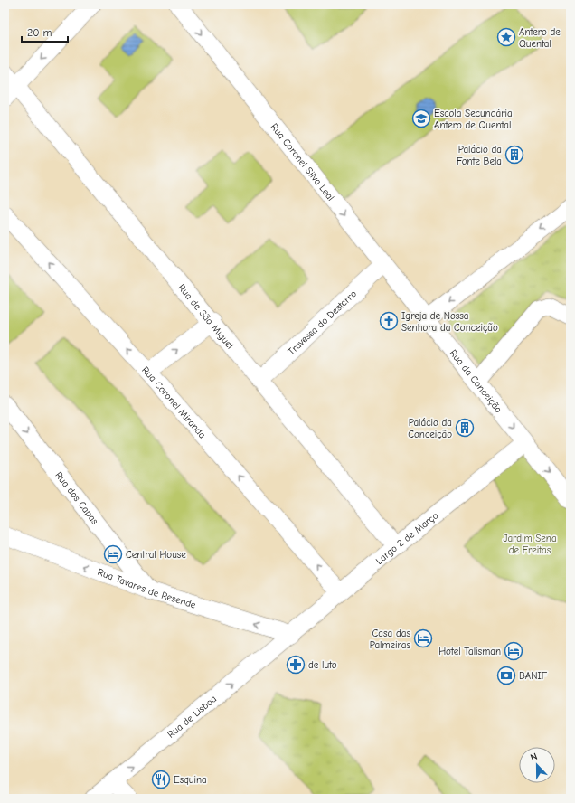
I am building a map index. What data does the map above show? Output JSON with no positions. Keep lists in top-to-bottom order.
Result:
{
  "streets": {
    "street": [
      "Rua Coronel Silva Leal",
      "Rua de São Miguel",
      "Travessa do Desterro",
      "Rua da Conceição",
      "Rua Coronel Miranda",
      "Rua dos Capas",
      "Largo 2 de Março",
      "Rua Tavares de Resende",
      "Rua de Lisboa"
    ]
  },
  "crossings": [
    ["Rua Coronel Silva Leal", "Travessa do Desterro"],
    ["Rua Coronel Silva Leal", "Rua da Conceição"],
    ["Rua de São Miguel", "Travessa do Desterro"],
    ["Rua de São Miguel", "Largo 2 de Março"],
    ["Rua da Conceição", "Largo 2 de Março"],
    ["Rua Coronel Miranda", "Largo 2 de Março"],
    ["Rua dos Capas", "Rua Tavares de Resende"],
    ["Largo 2 de Março", "Rua Tavares de Resende"],
    ["Largo 2 de Março", "Rua de Lisboa"],
    ["Rua Tavares de Resende", "Rua de Lisboa"]
  ],
  "one_way": [
    "Rua Coronel Silva Leal",
    "Rua da Conceição",
    "Rua Coronel Miranda",
    "Rua dos Capas",
    "Rua Tavares de Resende",
    "Rua de Lisboa"
  ],
  "parks": ["Jardim Sena de Freitas"],
  "places": {
    "place": ["Antero de Quental"],
    "school or university": ["Escola Secundária Antero de Quental"],
    "building": ["Palácio da Fonte Bela", "Palácio da Conceição"],
    "church": ["Igreja de Nossa Senhora da Conceição"],
    "hotel": ["Central House", "Casa das Palmeiras", "Hotel Talisman"],
    "pharmacy": ["de luto"],
    "bank": ["BANIF"],
    "restaurant": ["Esquina"]
  },
  "scale_bar": "20 m",
  "north": "top"
}
